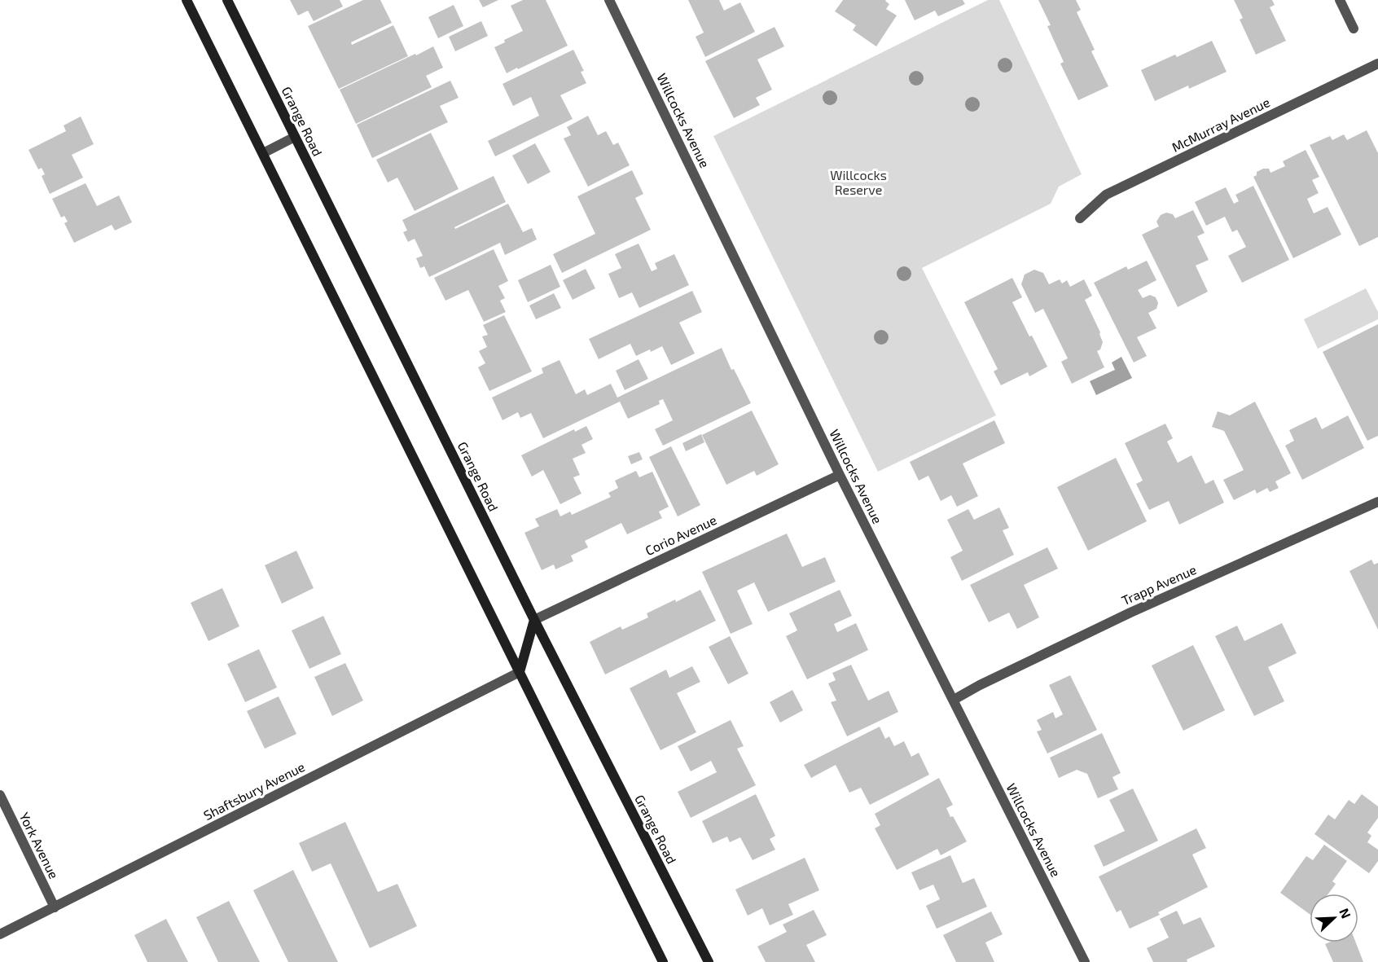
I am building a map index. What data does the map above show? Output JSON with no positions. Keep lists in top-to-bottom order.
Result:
{
  "streets": {
    "main road": ["Grange Road"],
    "street": [
      "Willcocks Avenue",
      "McMurray Avenue",
      "Corio Avenue",
      "Trapp Avenue",
      "Shaftsbury Avenue",
      "York Avenue"
    ]
  },
  "crossings": [
    ["Willcocks Avenue", "Corio Avenue"],
    ["Willcocks Avenue", "Trapp Avenue"],
    ["Grange Road", "Corio Avenue"],
    ["Shaftsbury Avenue", "York Avenue"]
  ],
  "parks": ["Willcocks Reserve"],
  "north": "top right"
}
